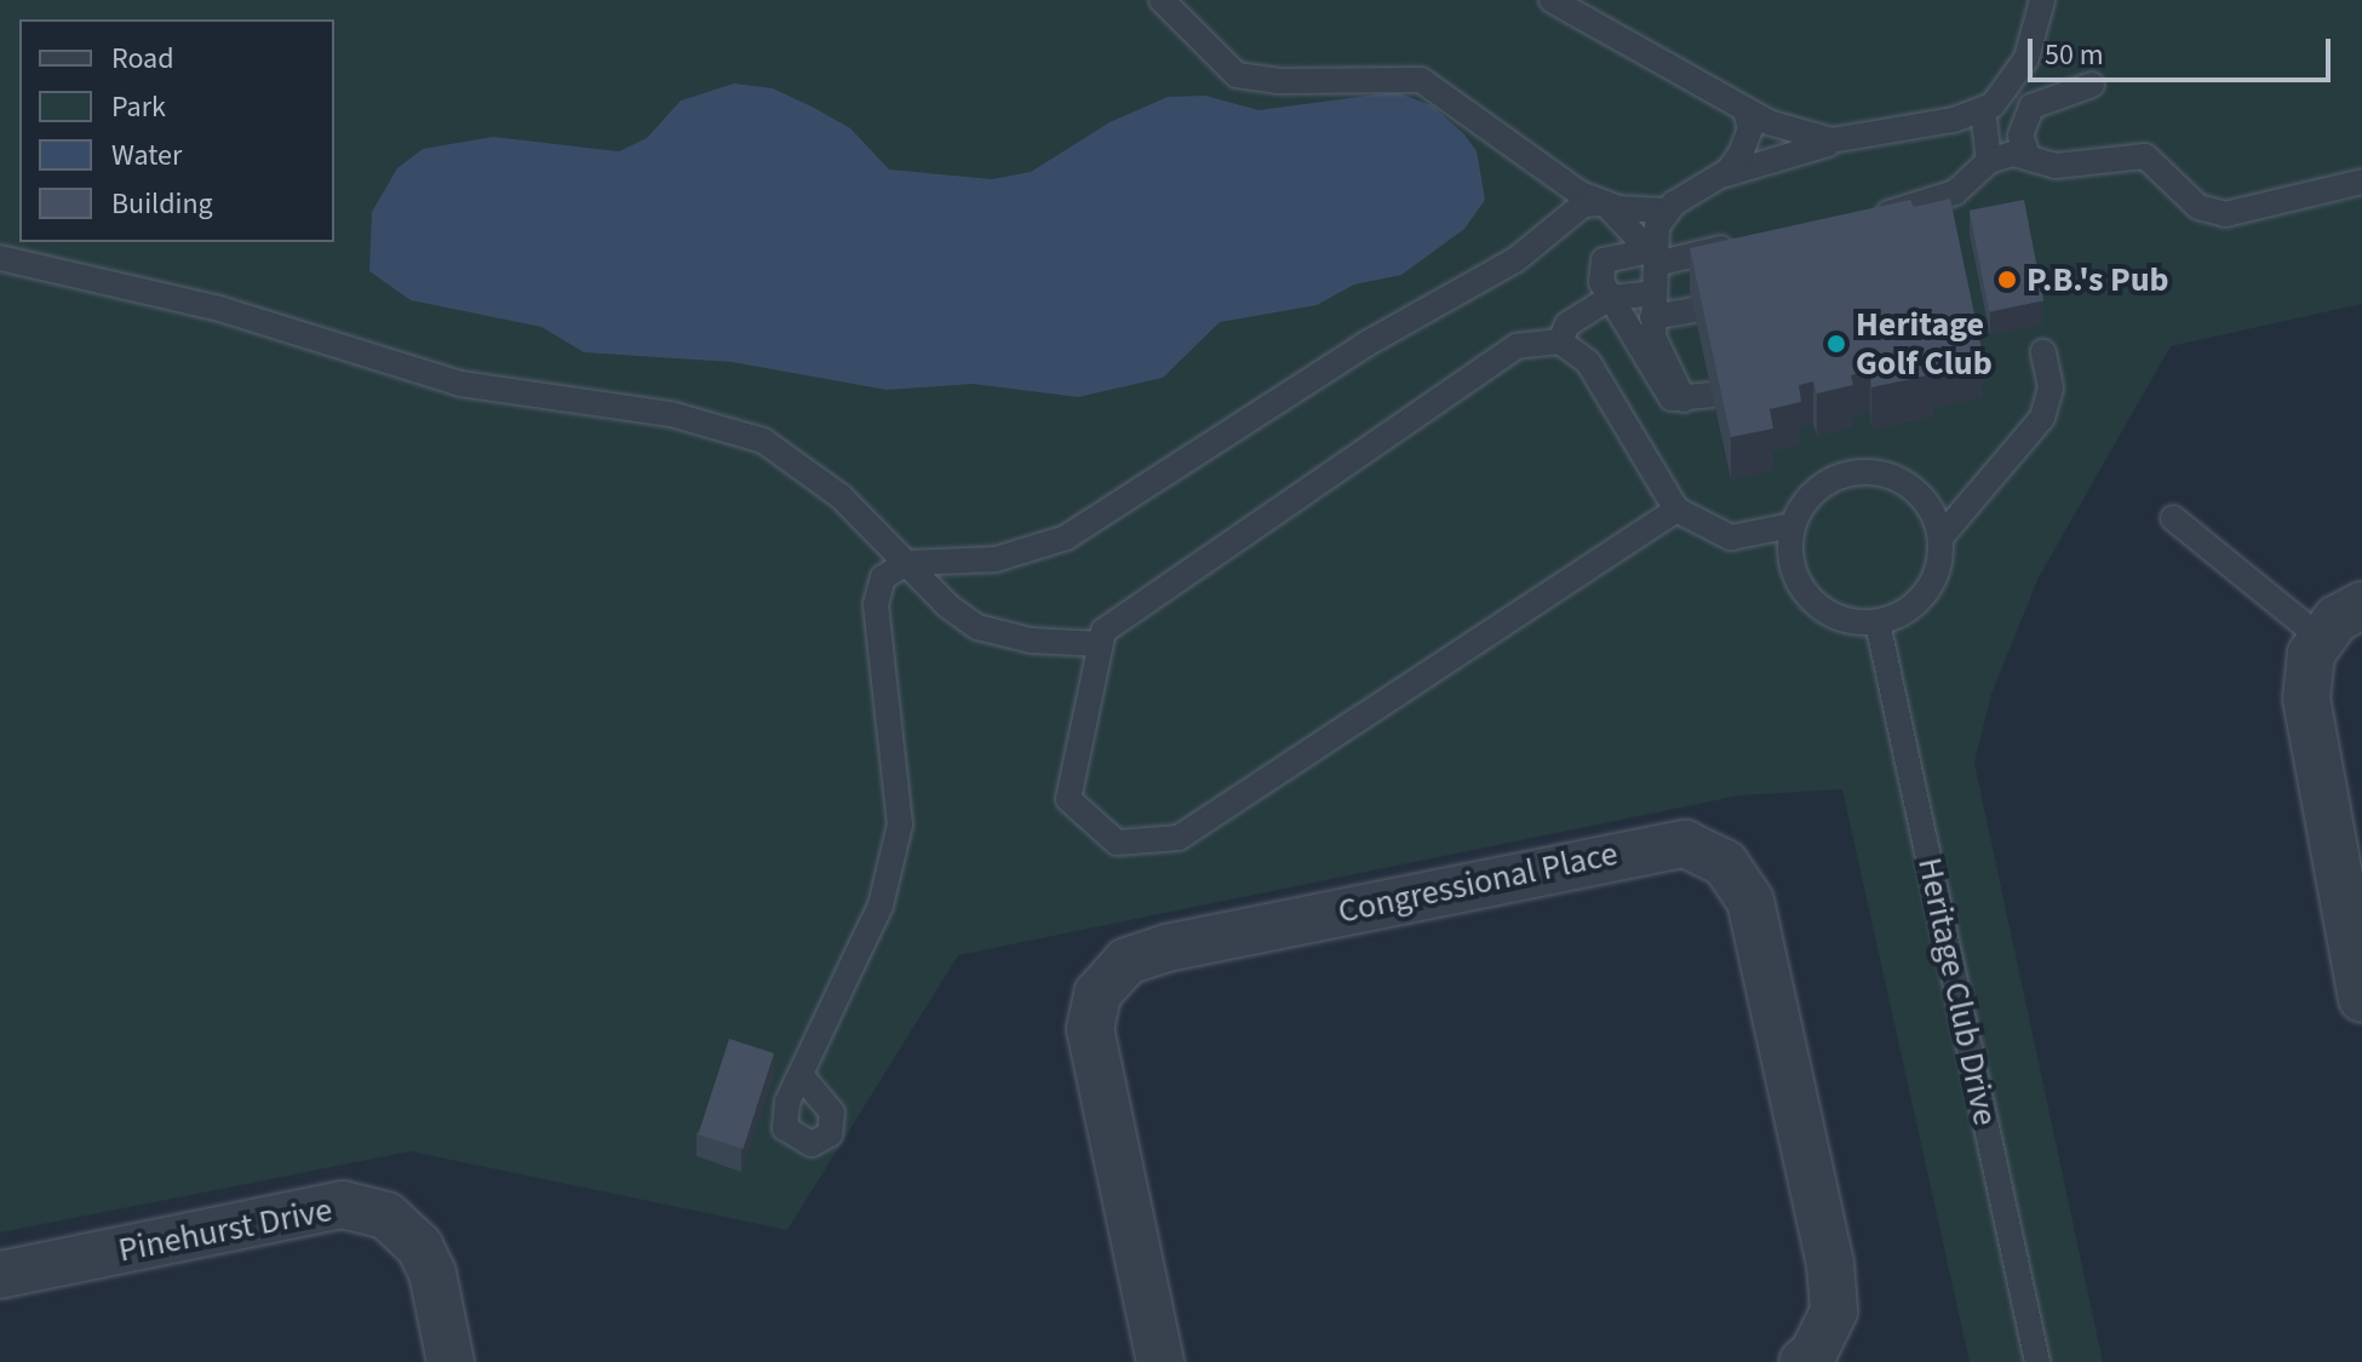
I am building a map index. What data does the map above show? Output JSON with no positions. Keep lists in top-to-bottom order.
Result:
{
  "streets": {
    "street": ["Congressional Place", "Pinehurst Drive"],
    "lane": ["Heritage Club Drive"]
  },
  "places": ["P.B.'s Pub", "Heritage Golf Club"],
  "legend": [
    "Road",
    "Park",
    "Water",
    "Building"
  ],
  "scale_bar": "50 m"
}
